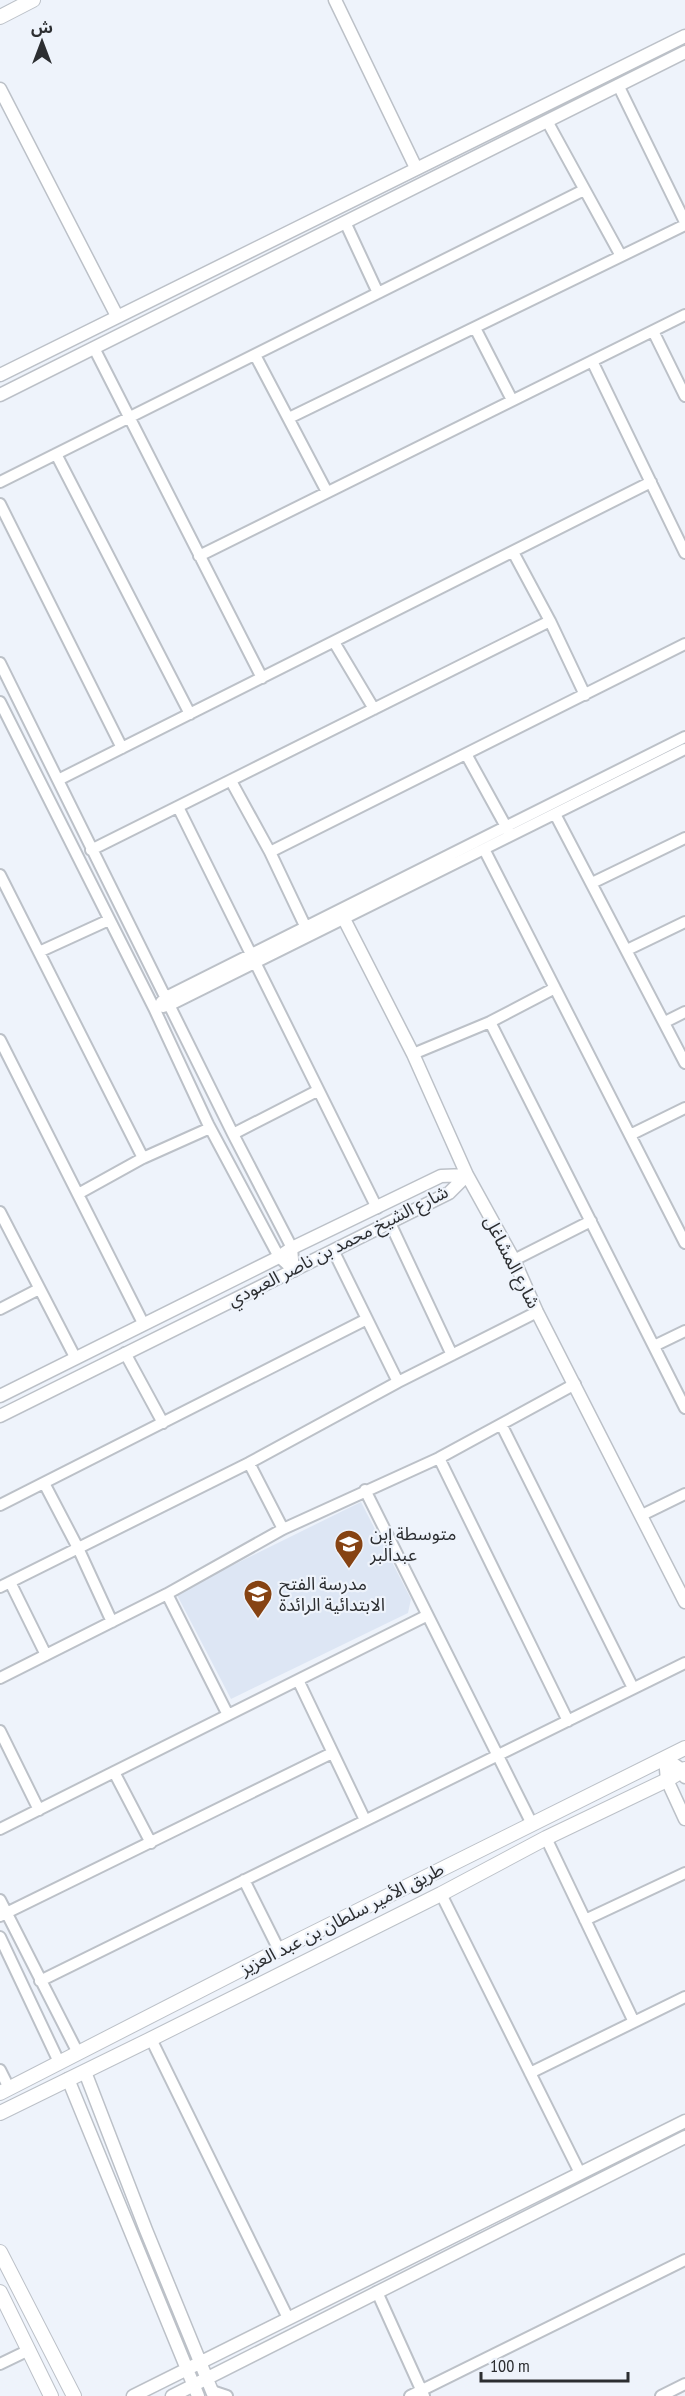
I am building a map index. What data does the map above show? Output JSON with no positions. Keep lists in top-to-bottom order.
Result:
{
  "streets": {
    "main road": ["طريق الأمير سلطان بن عبد العزيز"],
    "street": ["شارع الشيخ محمد بن ناصر العبودي", "شارع المشاغل"]
  },
  "crossings": [
    ["شارع الشيخ محمد بن ناصر العبودي", "شارع المشاغل"]
  ],
  "places": {
    "school or university": ["متوسطة إبن عبدالبر", "مدرسة الفتح الابتدائية الرائدة"]
  },
  "scale_bar": "100 m",
  "north": "top"
}
